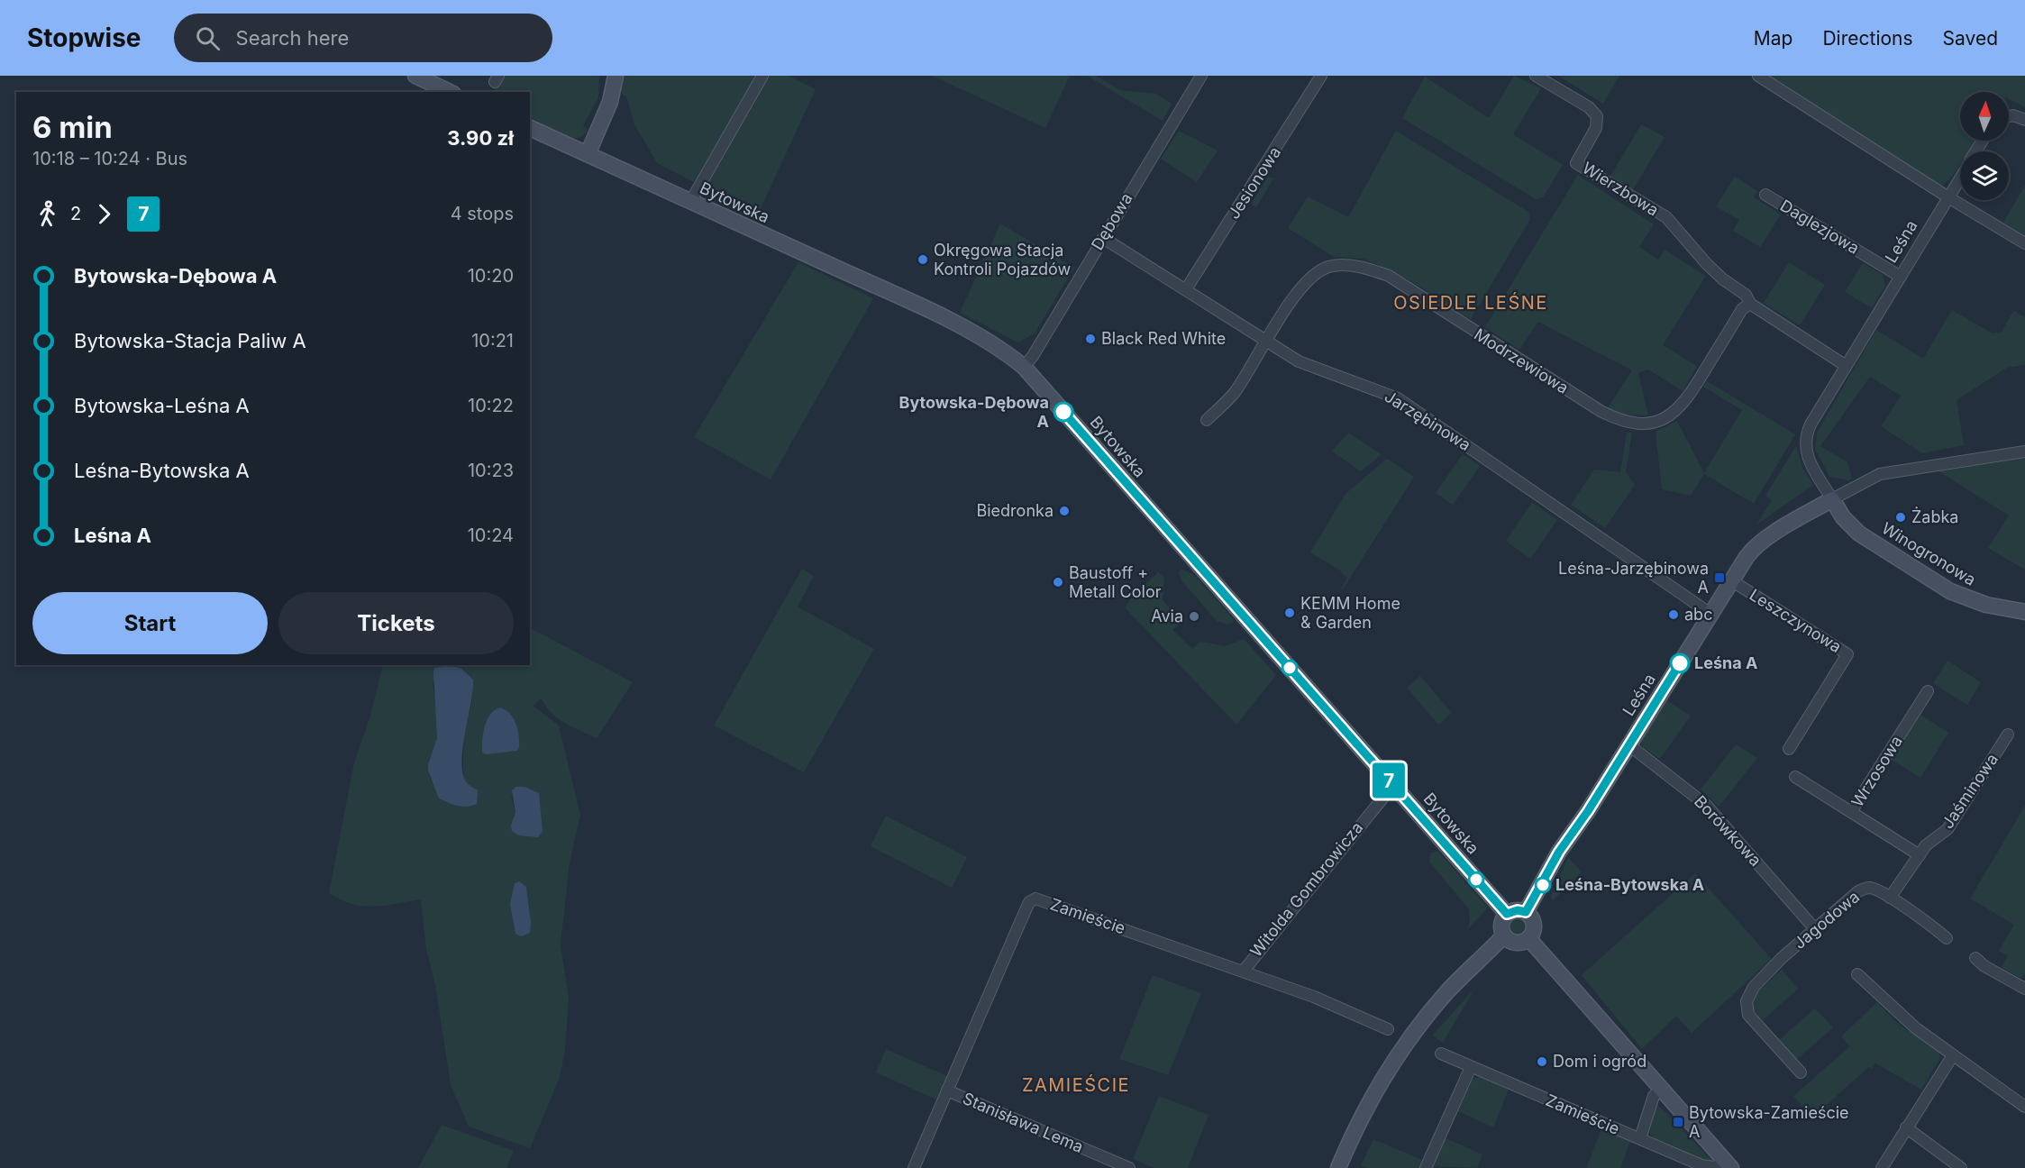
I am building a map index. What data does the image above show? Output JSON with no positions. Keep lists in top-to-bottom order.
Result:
{
  "streets": {
    "main road": ["Bytowska", "Leśna", "Winogronowa"],
    "street": [
      "Jesionowa",
      "Wierzbowa",
      "Dębowa",
      "Daglezjowa",
      "Modrzewiowa",
      "Jarzębinowa",
      "Leszczynowa",
      "Wrzosowa",
      "Jaśminowa",
      "Borówkowa",
      "Witolda Gombrowicza",
      "Zamieście",
      "Jagodowa",
      "Stanisława Lema"
    ]
  },
  "crossings": [
    ["Jesionowa", "Jarzębinowa"],
    ["Wierzbowa", "Modrzewiowa"],
    ["Bytowska", "Dębowa"],
    ["Bytowska", "Leśna"],
    ["Bytowska", "Witolda Gombrowicza"],
    ["Dębowa", "Jarzębinowa"],
    ["Daglezjowa", "Leśna"],
    ["Leśna", "Jarzębinowa"],
    ["Leśna", "Winogronowa"],
    ["Leśna", "Leszczynowa"],
    ["Leśna", "Borówkowa"],
    ["Modrzewiowa", "Jarzębinowa"],
    ["Wrzosowa", "Jaśminowa"],
    ["Jaśminowa", "Jagodowa"],
    ["Borówkowa", "Jagodowa"],
    ["Witolda Gombrowicza", "Zamieście"],
    ["Zamieście", "Stanisława Lema"]
  ],
  "districts": ["OSIEDLE LEŚNE", "ZAMIEŚCIE"],
  "places": {
    "other": [
      "Okręgowa Stacja Kontroli Pojazdów",
      "Black Red White",
      "Bytowska-Dębowa A",
      "Biedronka",
      "Żabka",
      "Baustoff + Metall Color",
      "KEMM Home & Garden",
      "abc",
      "Avia",
      "Leśna A",
      "Leśna-Bytowska A",
      "Dom i ogród"
    ],
    "transit": ["Leśna-Jarzębinowa A", "Bytowska-Zamieście A"]
  },
  "lines": ["bus line 7"],
  "north": "top",
  "page": {
    "header": "Stopwise",
    "search": "Search here",
    "nav": ["Map", "Directions", "Saved"],
    "on_map": "7",
    "heading": ["6 min", "10:18 – 10:24 · Bus", "3.90 zł"],
    "legs": ["2", "7", "4 stops"],
    "list": [
      {
        "name": "Bytowska-Dębowa A",
        "value": "10:20"
      },
      {
        "name": "Bytowska-Stacja Paliw A",
        "value": "10:21"
      },
      {
        "name": "Bytowska-Leśna A",
        "value": "10:22"
      },
      {
        "name": "Leśna-Bytowska A",
        "value": "10:23"
      },
      {
        "name": "Leśna A",
        "value": "10:24"
      }
    ],
    "buttons": ["Start", "Tickets"]
  }
}
